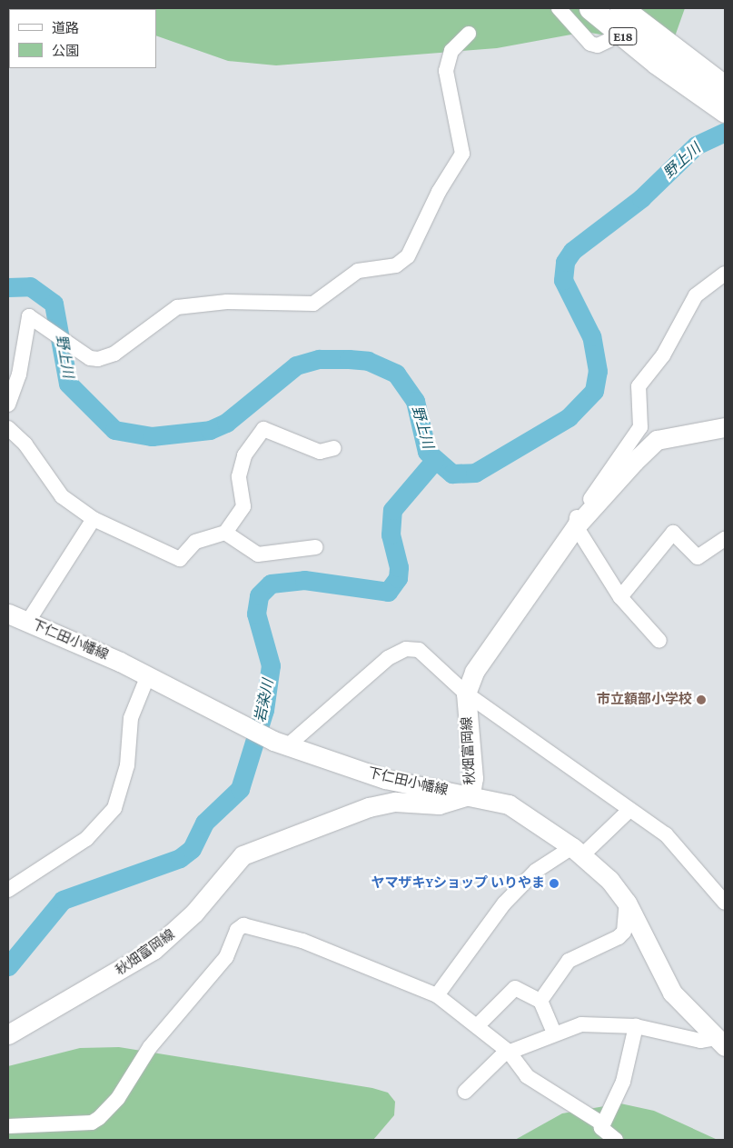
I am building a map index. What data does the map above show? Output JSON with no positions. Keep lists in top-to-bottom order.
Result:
{
  "streets": {
    "highway": ["E18"],
    "main road": ["下仁田小幡線", "秋畑富岡線"]
  },
  "crossings": [
    ["下仁田小幡線", "秋畑富岡線"]
  ],
  "water": ["野上川", "岩染川"],
  "places": ["市立額部小学校", "ヤマザキYショップ いりやま"],
  "legend": ["道路", "公園"]
}
